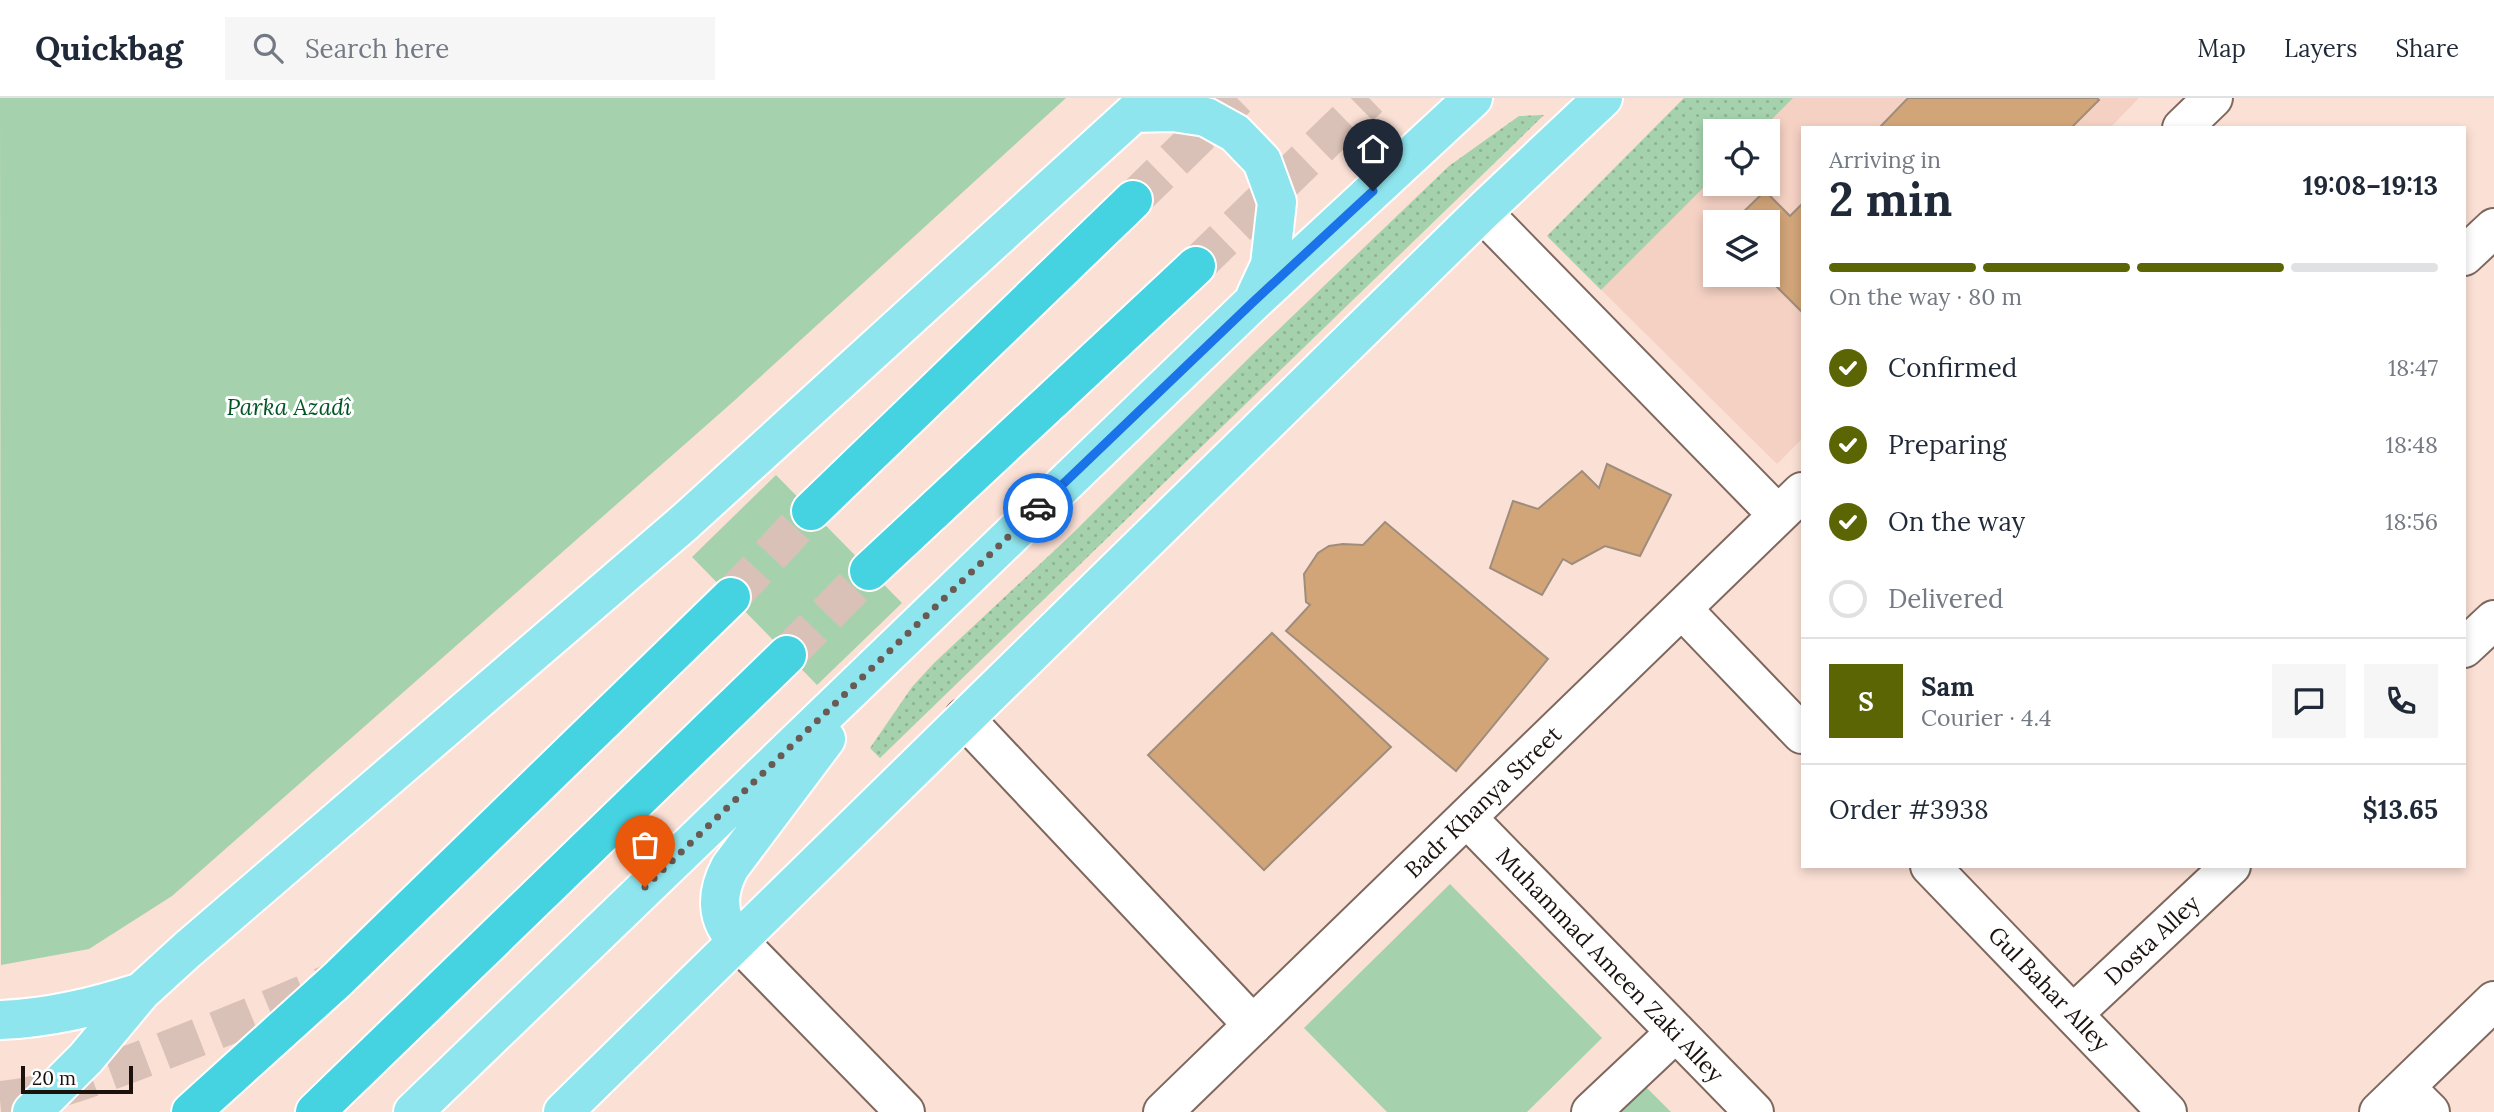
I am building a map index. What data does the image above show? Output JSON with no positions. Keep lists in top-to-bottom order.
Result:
{
  "streets": {
    "street": [
      "Badr Khanya Street",
      "Dosta Alley",
      "Muhammad Ameen Zaki Alley",
      "Gul Bahar Alley"
    ]
  },
  "crossings": [
    ["Badr Khanya Street", "Muhammad Ameen Zaki Alley"],
    ["Dosta Alley", "Gul Bahar Alley"]
  ],
  "parks": ["Parka Azadî"],
  "scale_bar": "20 m",
  "page": {
    "header": "Quickbag",
    "search": "Search here",
    "nav": ["Map", "Layers", "Share"],
    "heading": ["2 min", "Arriving in", "19:08–19:13"],
    "panel": [
      "Sam",
      "Courier · 4.4",
      "Order #3938",
      "$13.65"
    ],
    "bar": "On the way · 80 m",
    "list": [
      ["Confirmed", "18:47"],
      ["Preparing", "18:48"],
      ["On the way", "18:56"],
      "Delivered"
    ],
    "round": "S",
    "scale": "20 m"
  }
}
